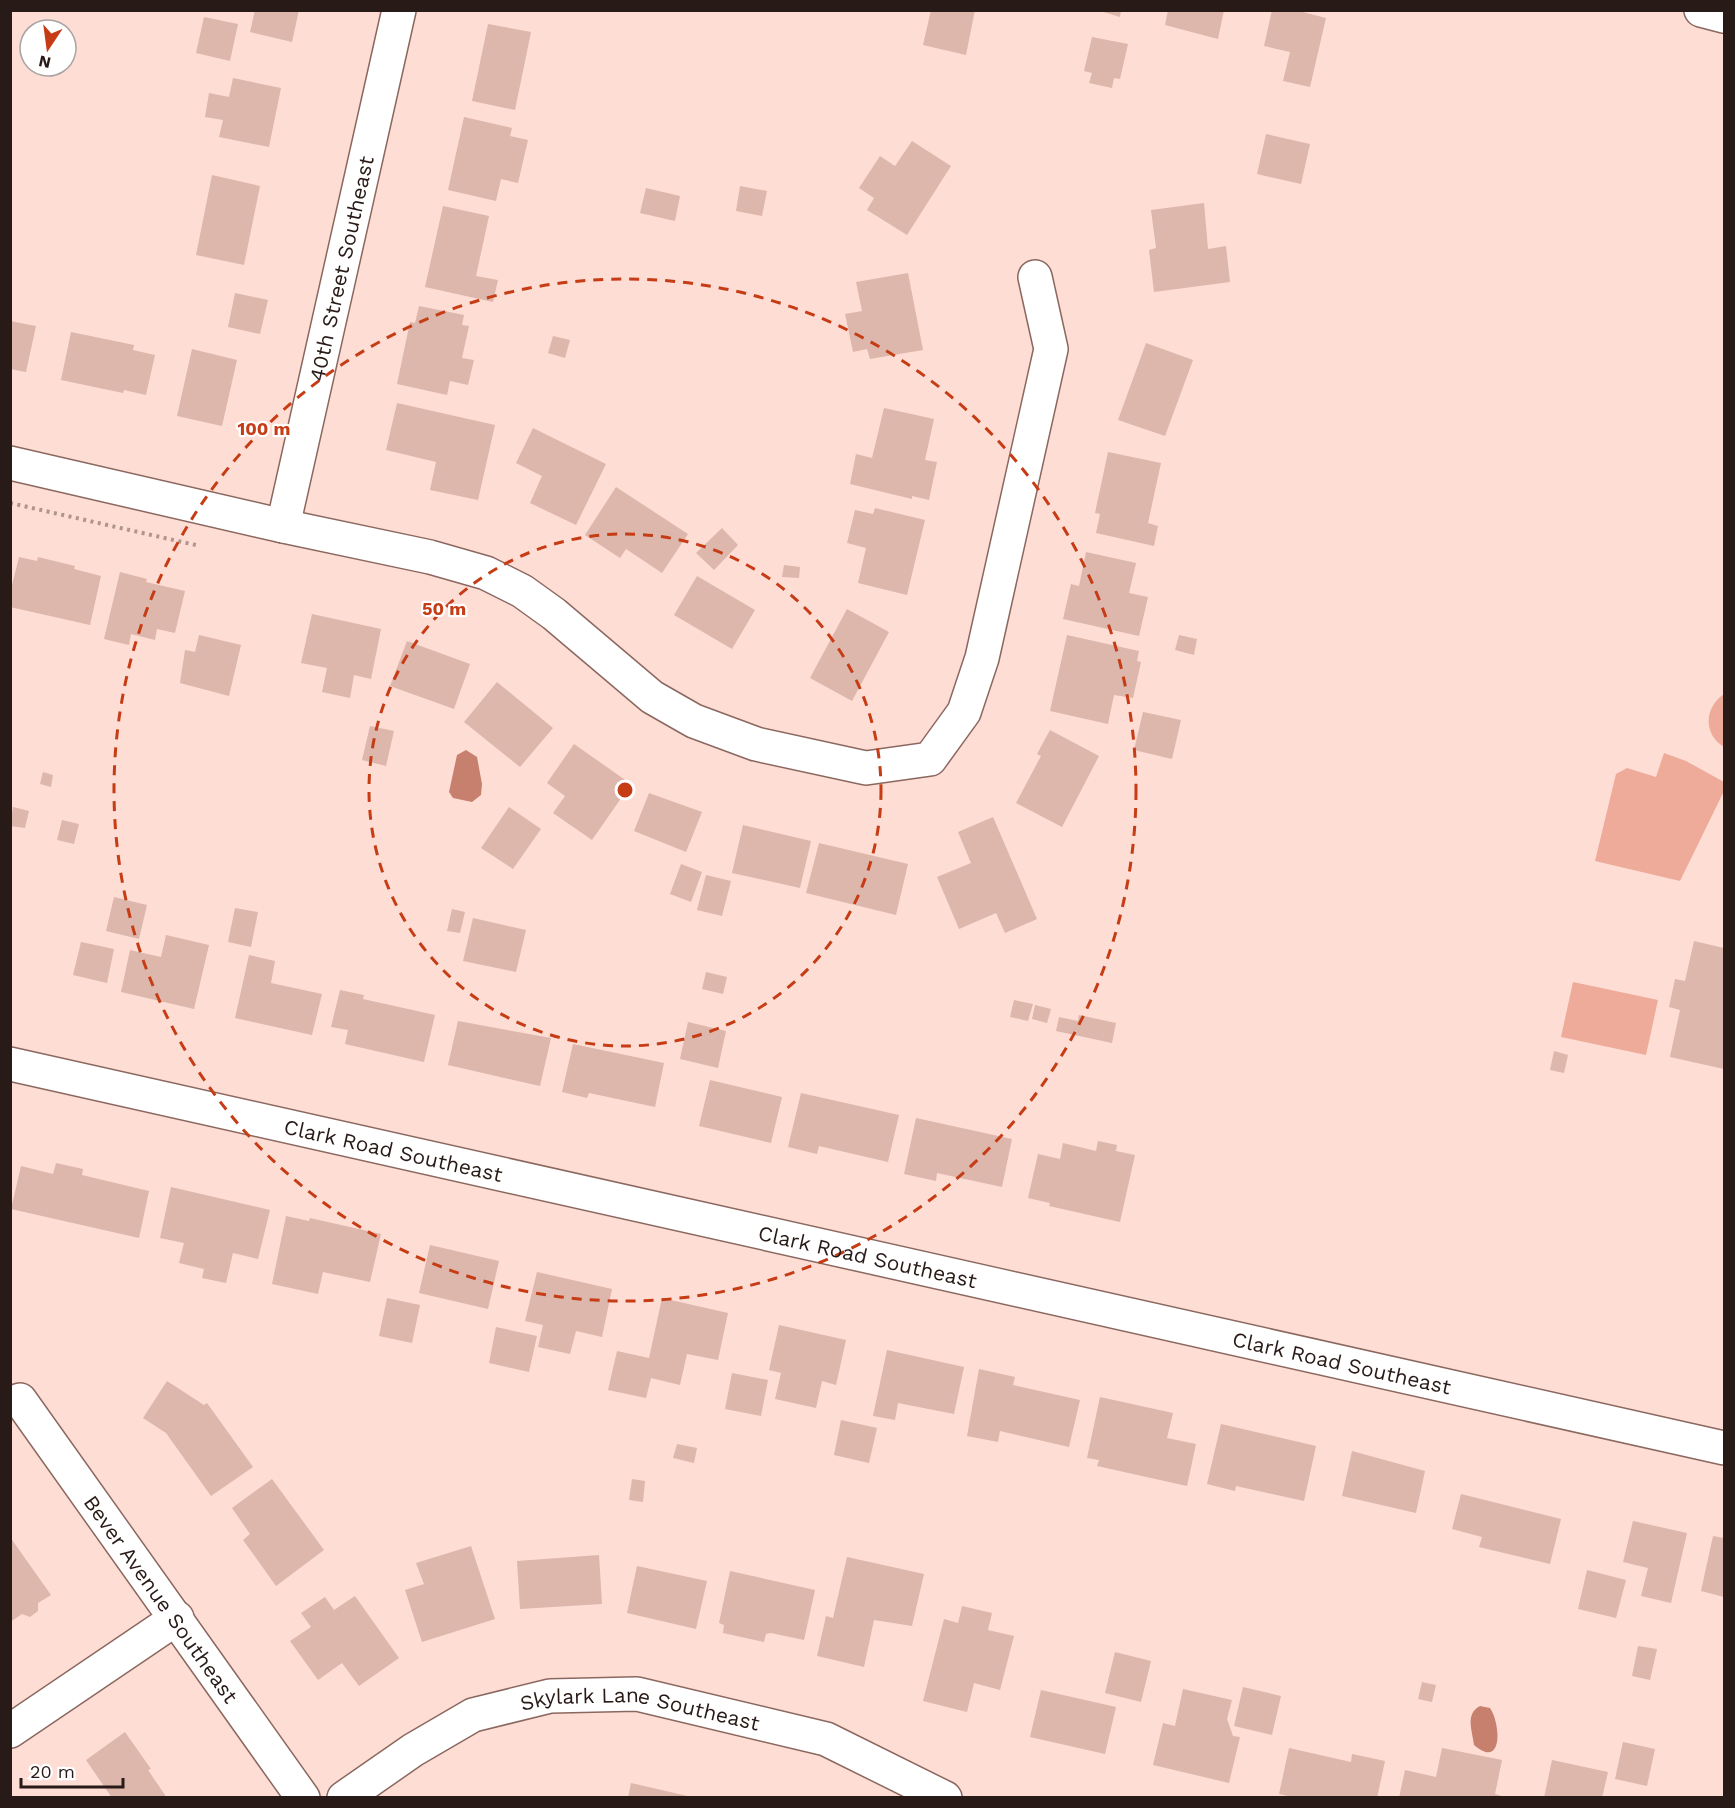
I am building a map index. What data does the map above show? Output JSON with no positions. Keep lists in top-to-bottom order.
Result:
{
  "streets": {
    "street": [
      "40th Street Southeast",
      "Clark Road Southeast",
      "Bever Avenue Southeast",
      "Skylark Lane Southeast"
    ]
  },
  "scale_bar": "20 m",
  "north": "bottom",
  "rings": ["100 m", "50 m"]
}
